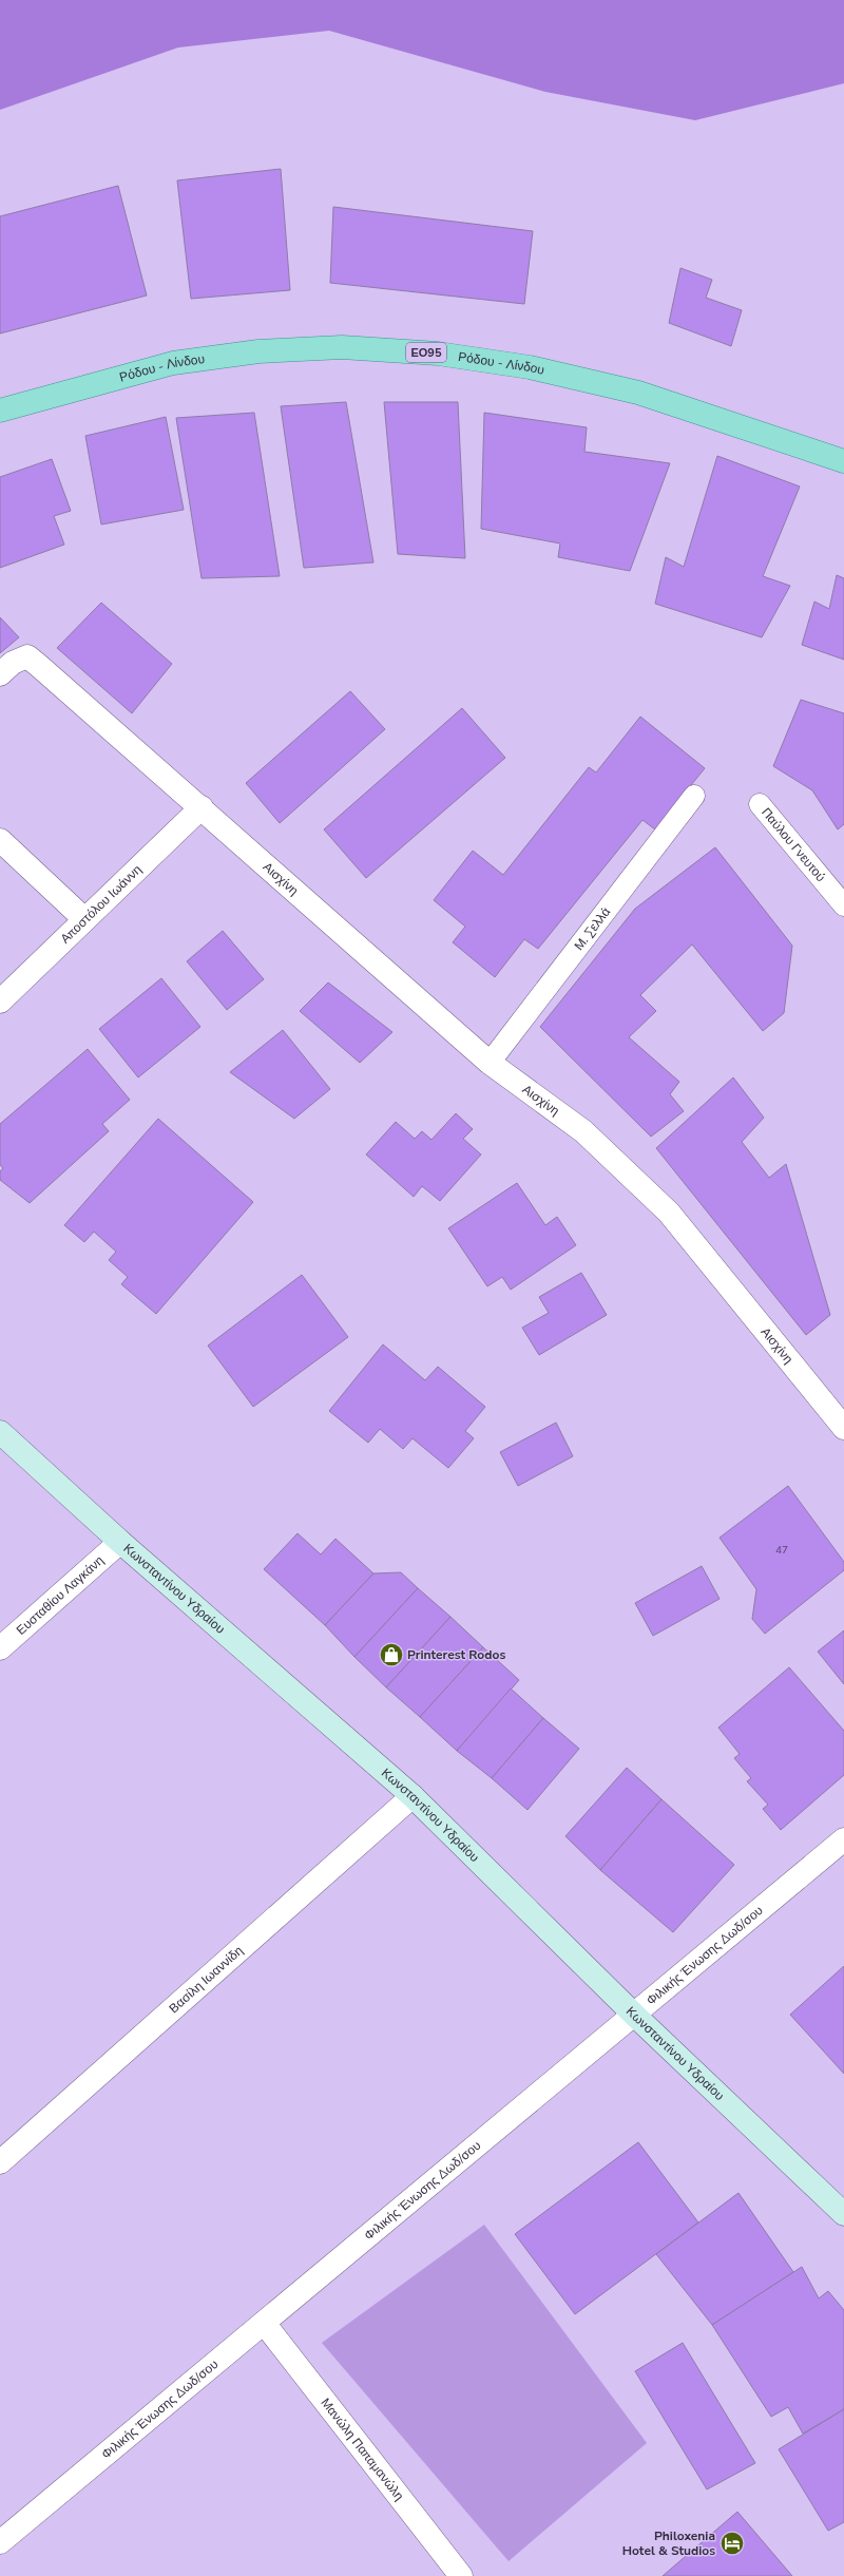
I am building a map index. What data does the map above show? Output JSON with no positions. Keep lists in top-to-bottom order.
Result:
{
  "streets": {
    "main road": ["ΕΟ95", "Ρόδου - Λίνδου"],
    "street": [
      "Αισχίνη",
      "Αποστόλου Ιωάννη",
      "Κωνσταντίνου Υδραίου",
      "Ευσταθίου Λαγκάνη",
      "Φιλικής Ένωσης Δωδ/σου",
      "Βασίλη Ιωαννίδη",
      "Μανώλη Παπαμανώλη"
    ],
    "lane": ["Παύλου Γνευτού", "Μ. Σελλά"]
  },
  "crossings": [
    ["Αισχίνη", "Αποστόλου Ιωάννη"],
    ["Αισχίνη", "Μ. Σελλά"],
    ["Κωνσταντίνου Υδραίου", "Ευσταθίου Λαγκάνη"],
    ["Κωνσταντίνου Υδραίου", "Φιλικής Ένωσης Δωδ/σου"],
    ["Κωνσταντίνου Υδραίου", "Βασίλη Ιωαννίδη"],
    ["Φιλικής Ένωσης Δωδ/σου", "Μανώλη Παπαμανώλη"]
  ],
  "places": {
    "shop": ["Printerest Rodos"],
    "hotel": ["Philoxenia Hotel & Studios"]
  },
  "house_numbers": ["47"]
}
